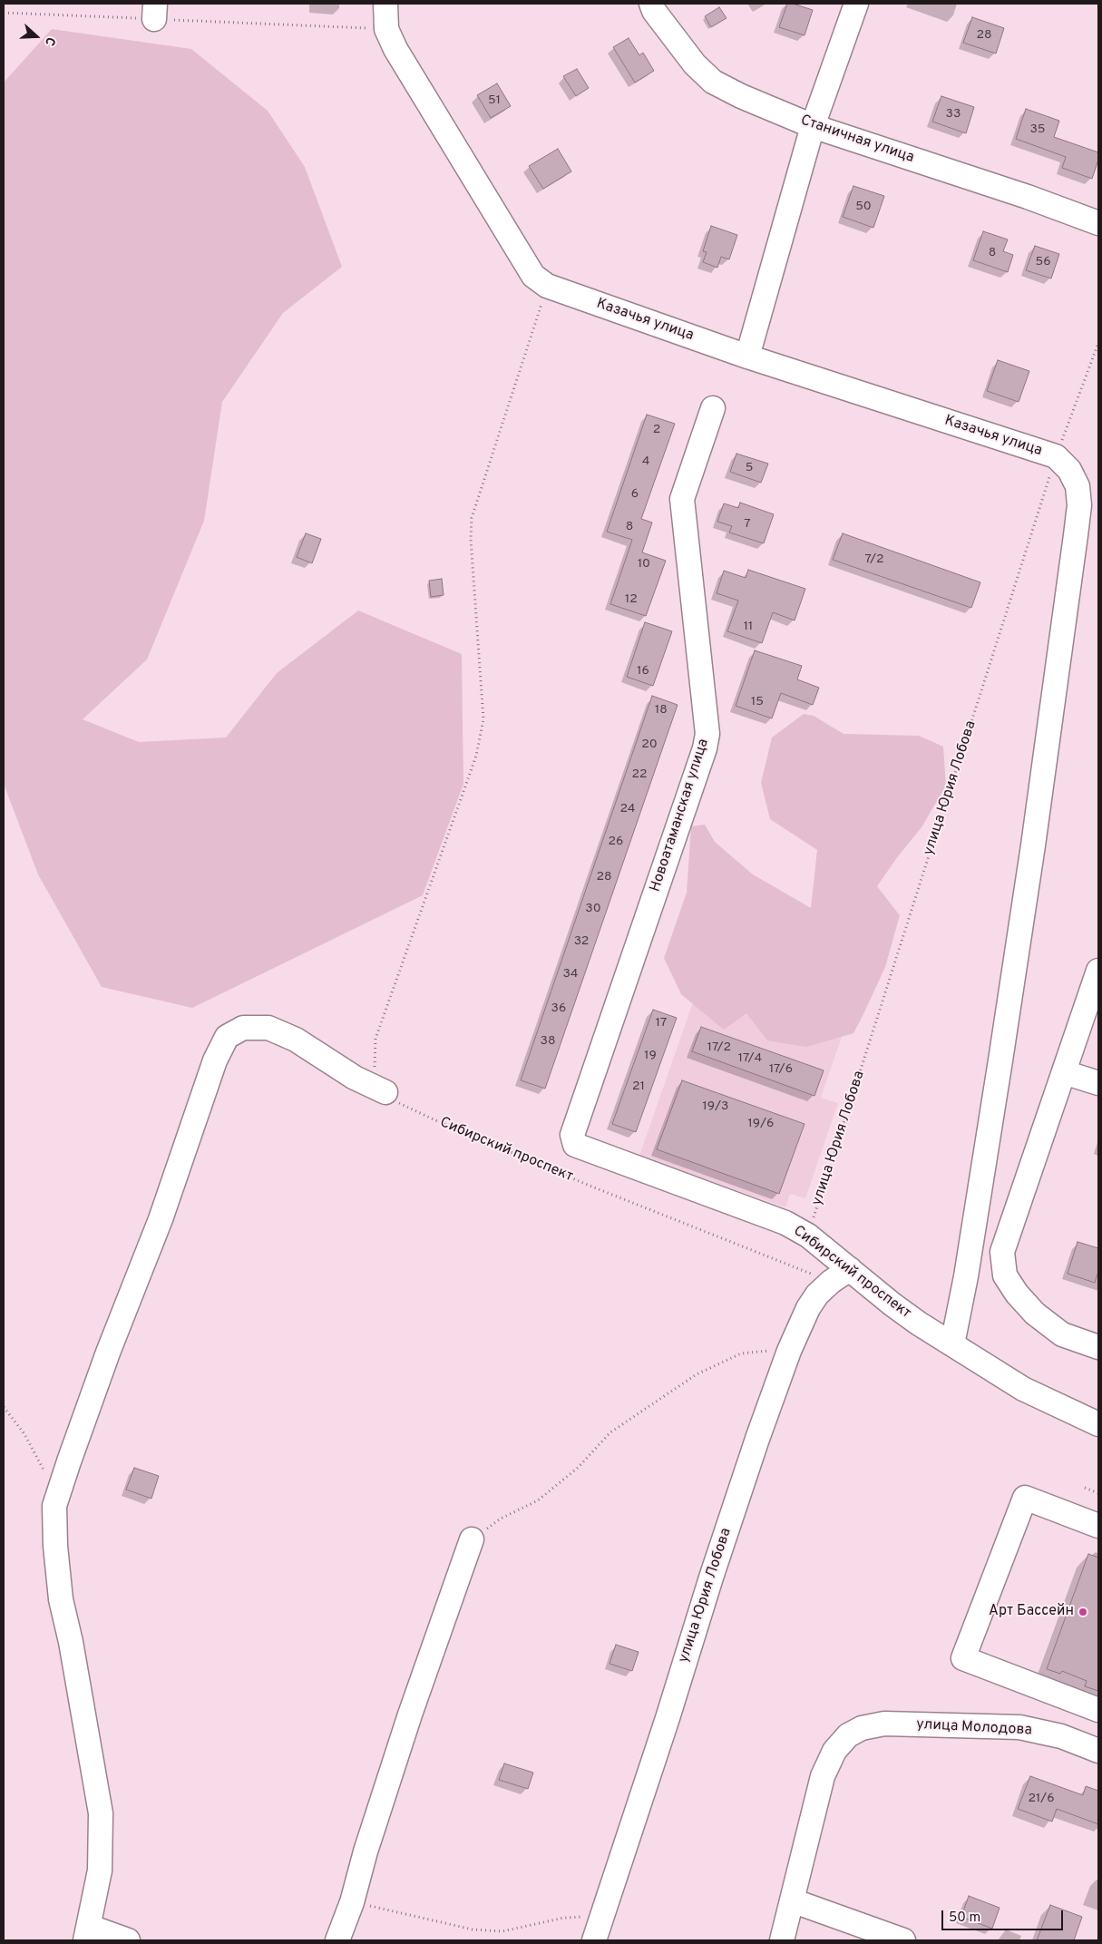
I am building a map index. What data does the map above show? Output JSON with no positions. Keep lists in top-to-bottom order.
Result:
{
  "streets": {
    "street": [
      "Станичная улица",
      "Казачья улица",
      "улица Юрия Лобова",
      "Новоатаманская улица",
      "Сибирский проспект",
      "улица Молодова"
    ]
  },
  "crossings": [
    ["Казачья улица", "улица Юрия Лобова"],
    ["Казачья улица", "Сибирский проспект"],
    ["улица Юрия Лобова", "Сибирский проспект"],
    ["Новоатаманская улица", "Сибирский проспект"]
  ],
  "places": ["Арт Бассейн"],
  "house_numbers": [
    "28",
    "51",
    "33",
    "35",
    "50",
    "8",
    "56",
    "2",
    "4",
    "5",
    "6",
    "7",
    "8",
    "7/2",
    "10",
    "12",
    "11",
    "16",
    "15",
    "18",
    "20",
    "22",
    "24",
    "26",
    "28",
    "30",
    "32",
    "34",
    "36",
    "17",
    "38",
    "17/2",
    "19",
    "17/4",
    "17/6",
    "21",
    "19/3",
    "19/6",
    "21/6"
  ],
  "scale_bar": "50 m",
  "north": "right"
}
